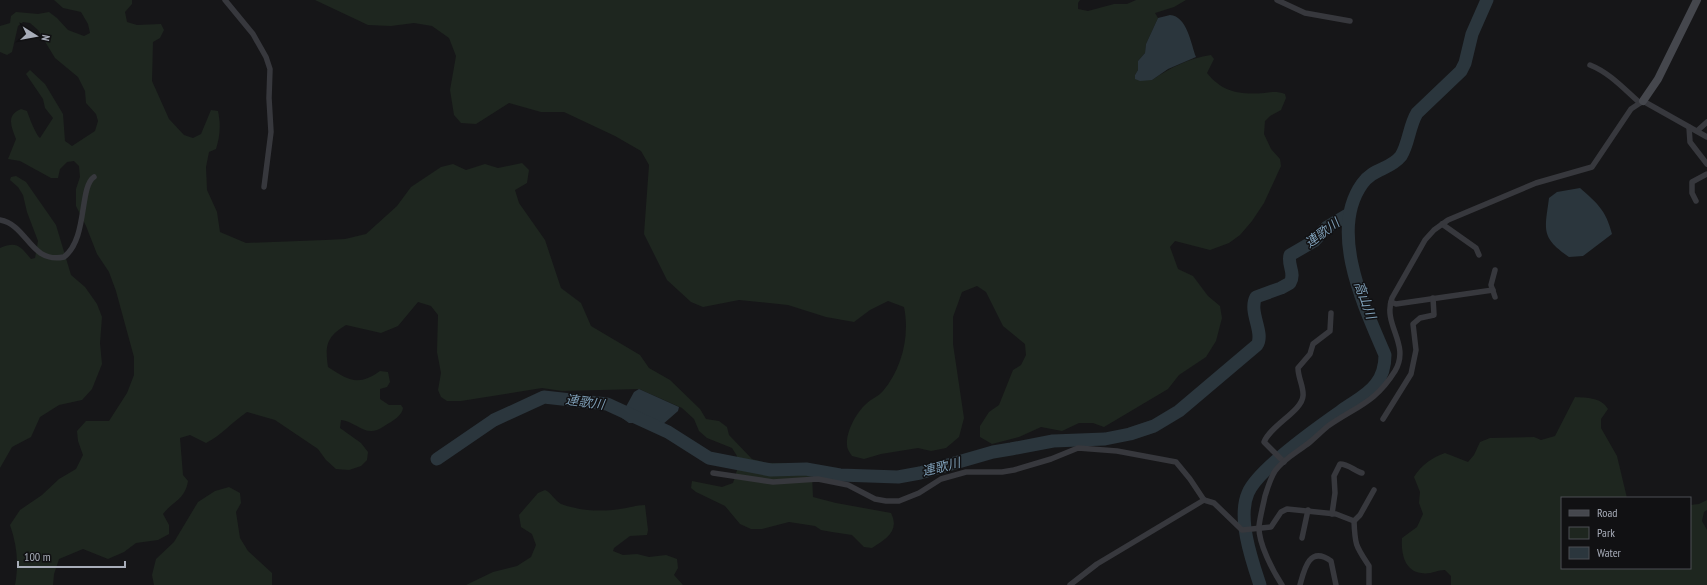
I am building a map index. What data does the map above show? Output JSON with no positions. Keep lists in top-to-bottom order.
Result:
{
  "water": ["連歌川", "高山川"],
  "legend": ["Road", "Park", "Water"],
  "scale_bar": "100 m",
  "north": "right"
}
